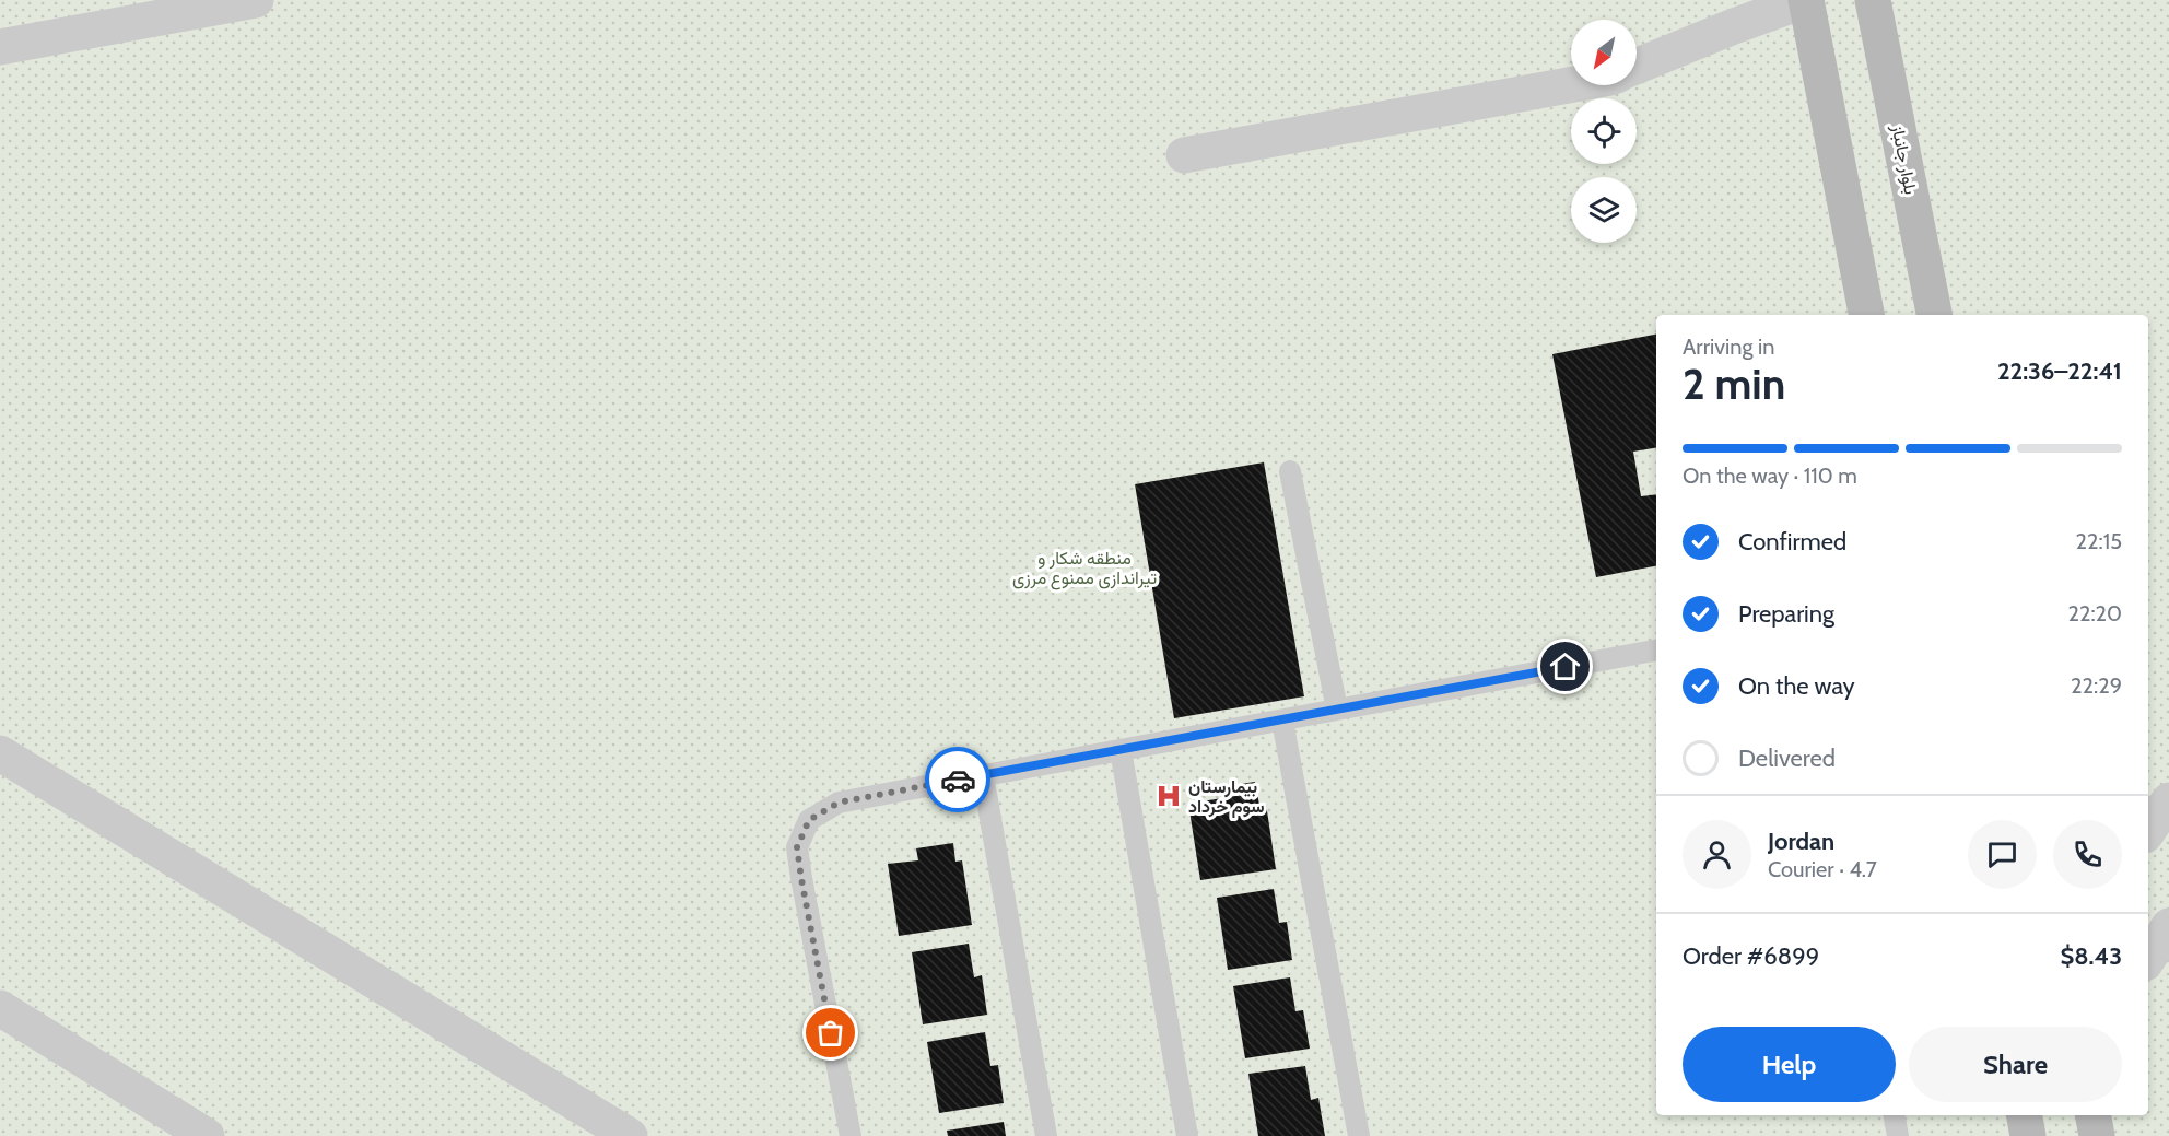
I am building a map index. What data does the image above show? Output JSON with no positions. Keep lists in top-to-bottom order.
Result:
{
  "streets": {
    "main road": ["بلوار جانباز"]
  },
  "parks": ["منطقه شکار و تیراندازی ممنوع مرزی"],
  "places": {
    "hospital": ["بیمارستان سوم خرداد"]
  },
  "north": "bottom left",
  "page": {
    "heading": ["2 min", "Arriving in", "22:36–22:41"],
    "panel": [
      "Jordan",
      "Courier · 4.7",
      "Order #6899",
      "$8.43"
    ],
    "bar": "On the way · 110 m",
    "list": [
      ["Confirmed", "22:15"],
      ["Preparing", "22:20"],
      ["On the way", "22:29"],
      "Delivered"
    ],
    "buttons": ["Help", "Share"]
  }
}
